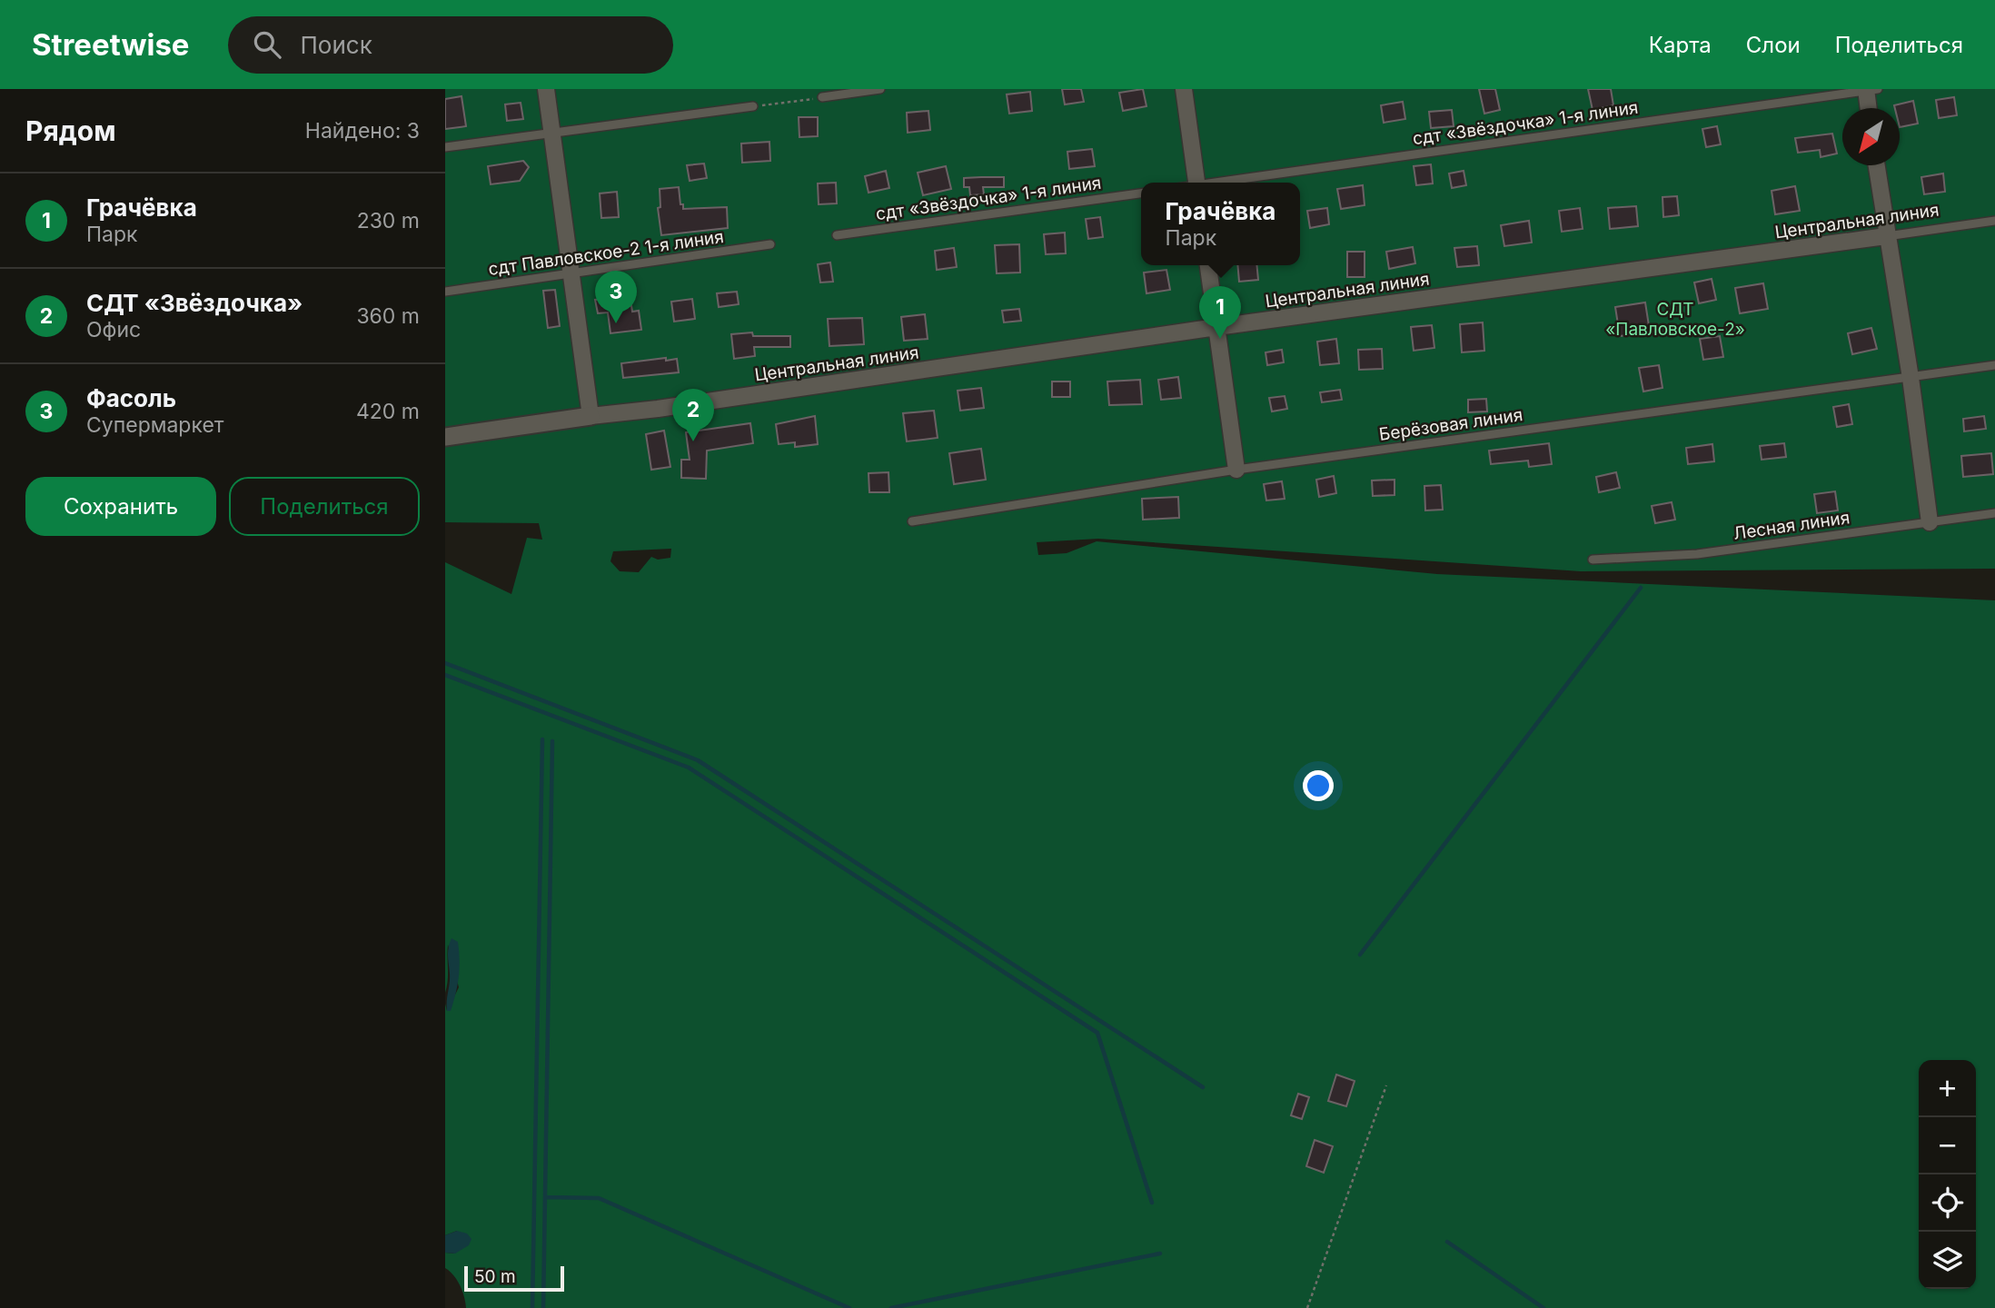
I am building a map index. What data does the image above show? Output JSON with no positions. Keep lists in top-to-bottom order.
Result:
{
  "streets": {
    "street": ["Центральная линия"],
    "lane": [
      "сдт «Звёздочка» 1-я линия",
      "сдт Павловское-2 1-я линия",
      "Берёзовая линия",
      "Лесная линия"
    ]
  },
  "parks": ["СДТ «Павловское-2»"],
  "scale_bar": "50 m",
  "north": "bottom left",
  "page": {
    "header": "Streetwise",
    "search": "Поиск",
    "nav": ["Карта", "Слои", "Поделиться"],
    "heading": ["Рядом", "Найдено: 3"],
    "list": [
      {
        "mark": "1",
        "name": "Грачёвка",
        "note": "Парк",
        "value": "230 m"
      },
      {
        "mark": "2",
        "name": "СДТ «Звёздочка»",
        "note": "Офис",
        "value": "360 m"
      },
      {
        "mark": "3",
        "name": "Фасоль",
        "note": "Супермаркет",
        "value": "420 m"
      }
    ],
    "popup": ["Грачёвка", "Парк"],
    "pins": ["3", "1", "2"],
    "buttons": ["Сохранить", "Поделиться"],
    "map_buttons": ["+", "−"],
    "scale": "50 m"
  }
}
